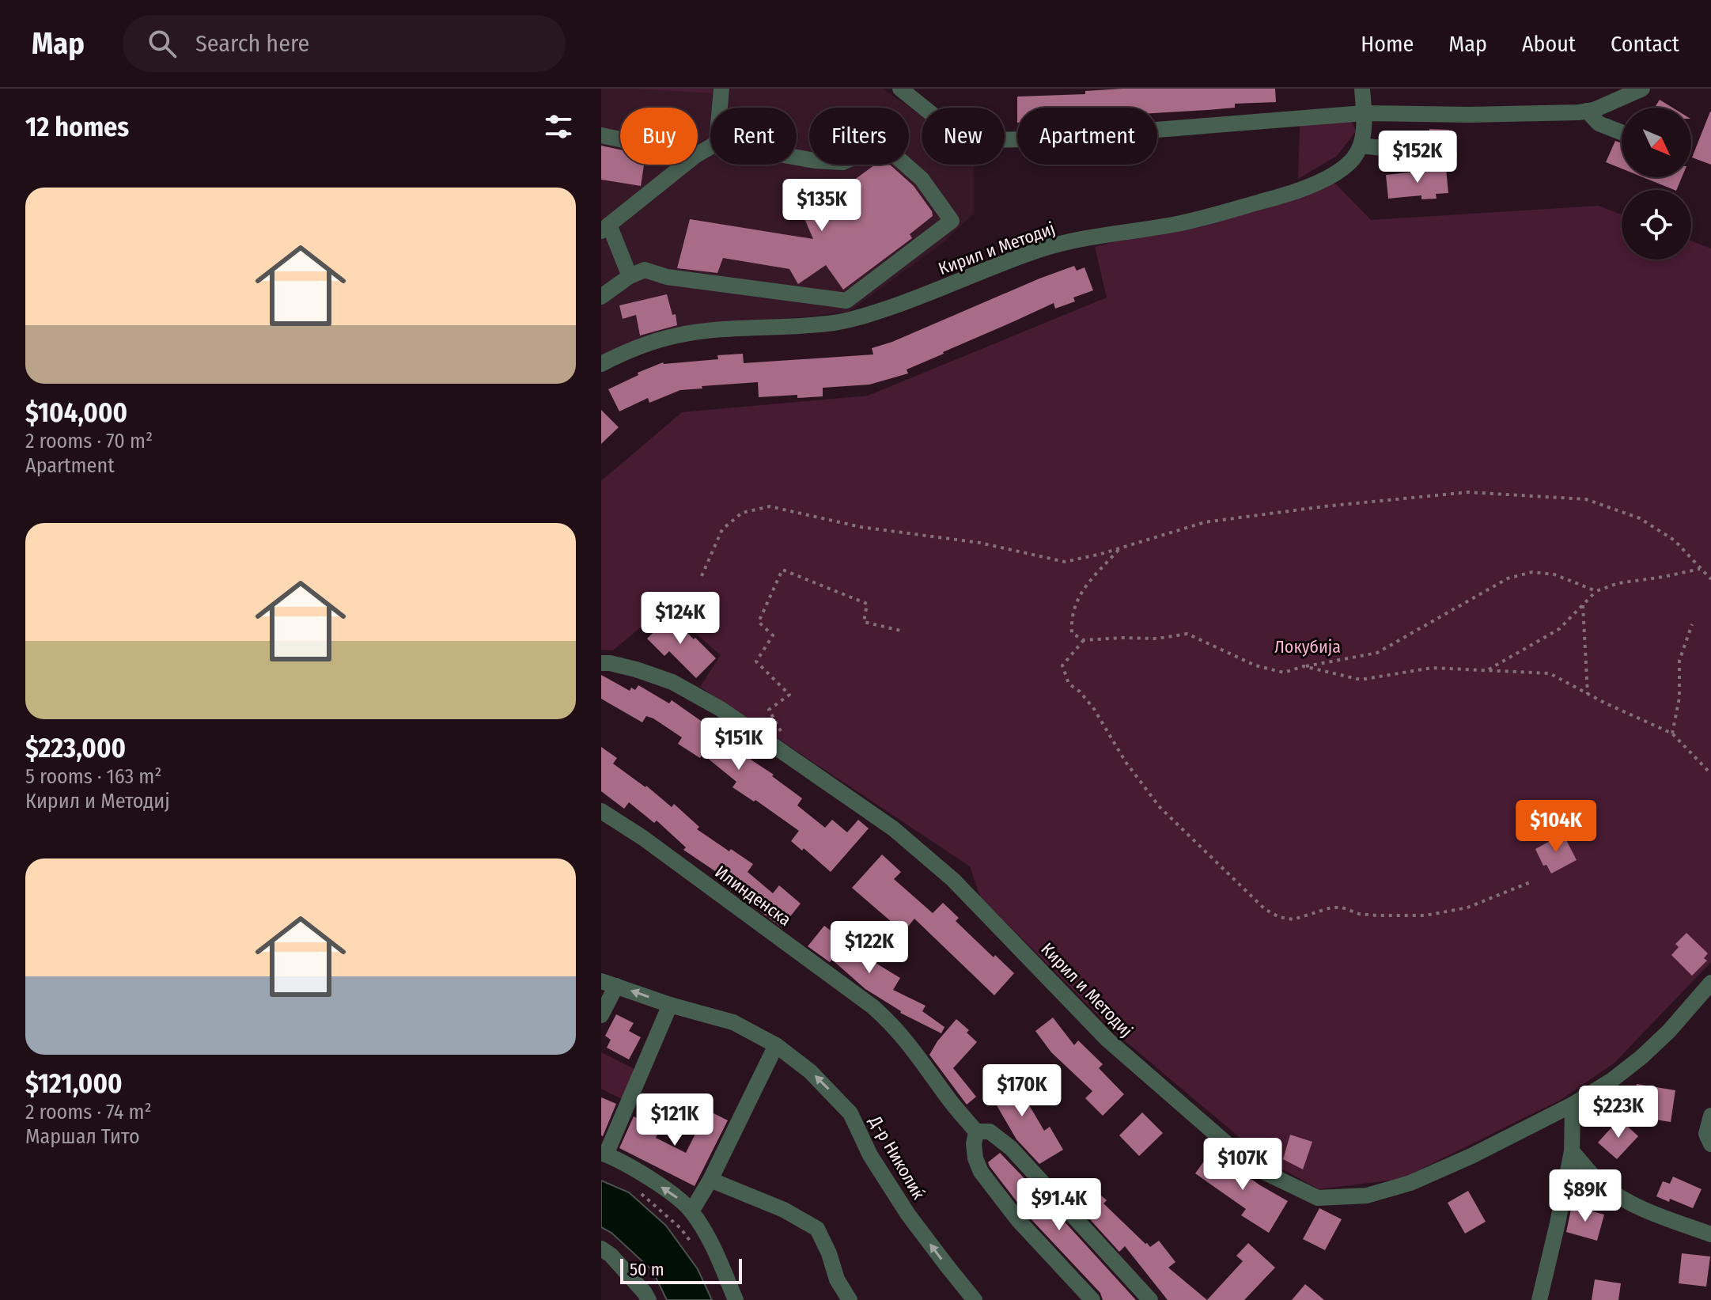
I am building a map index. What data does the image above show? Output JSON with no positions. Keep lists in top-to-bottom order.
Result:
{
  "streets": {
    "street": ["Кирил и Методиј", "Илинденска", "Д-р Николиќ"]
  },
  "parks": ["Локубија"],
  "scale_bar": "50 m",
  "north": "bottom right",
  "page": {
    "header": "Map",
    "search": "Search here",
    "nav": [
      "Home",
      "Map",
      "About",
      "Contact"
    ],
    "heading": "12 homes",
    "chip": [
      "Buy",
      "Rent",
      "Filters",
      "New",
      "Apartment"
    ],
    "price": [
      "$152K",
      "$135K",
      "$124K",
      "$151K",
      "$104K",
      "$122K",
      "$170K",
      "$223K",
      "$121K",
      "$107K",
      "$89K",
      "$91.4K"
    ],
    "list": [
      {
        "name": "$104,000",
        "note": "2 rooms · 70 m² · Apartment"
      },
      {
        "name": "$223,000",
        "note": "5 rooms · 163 m² · Кирил и Методиј"
      },
      {
        "name": "$121,000",
        "note": "2 rooms · 74 m² · Маршал Тито"
      }
    ],
    "scale": "50 m"
  }
}
